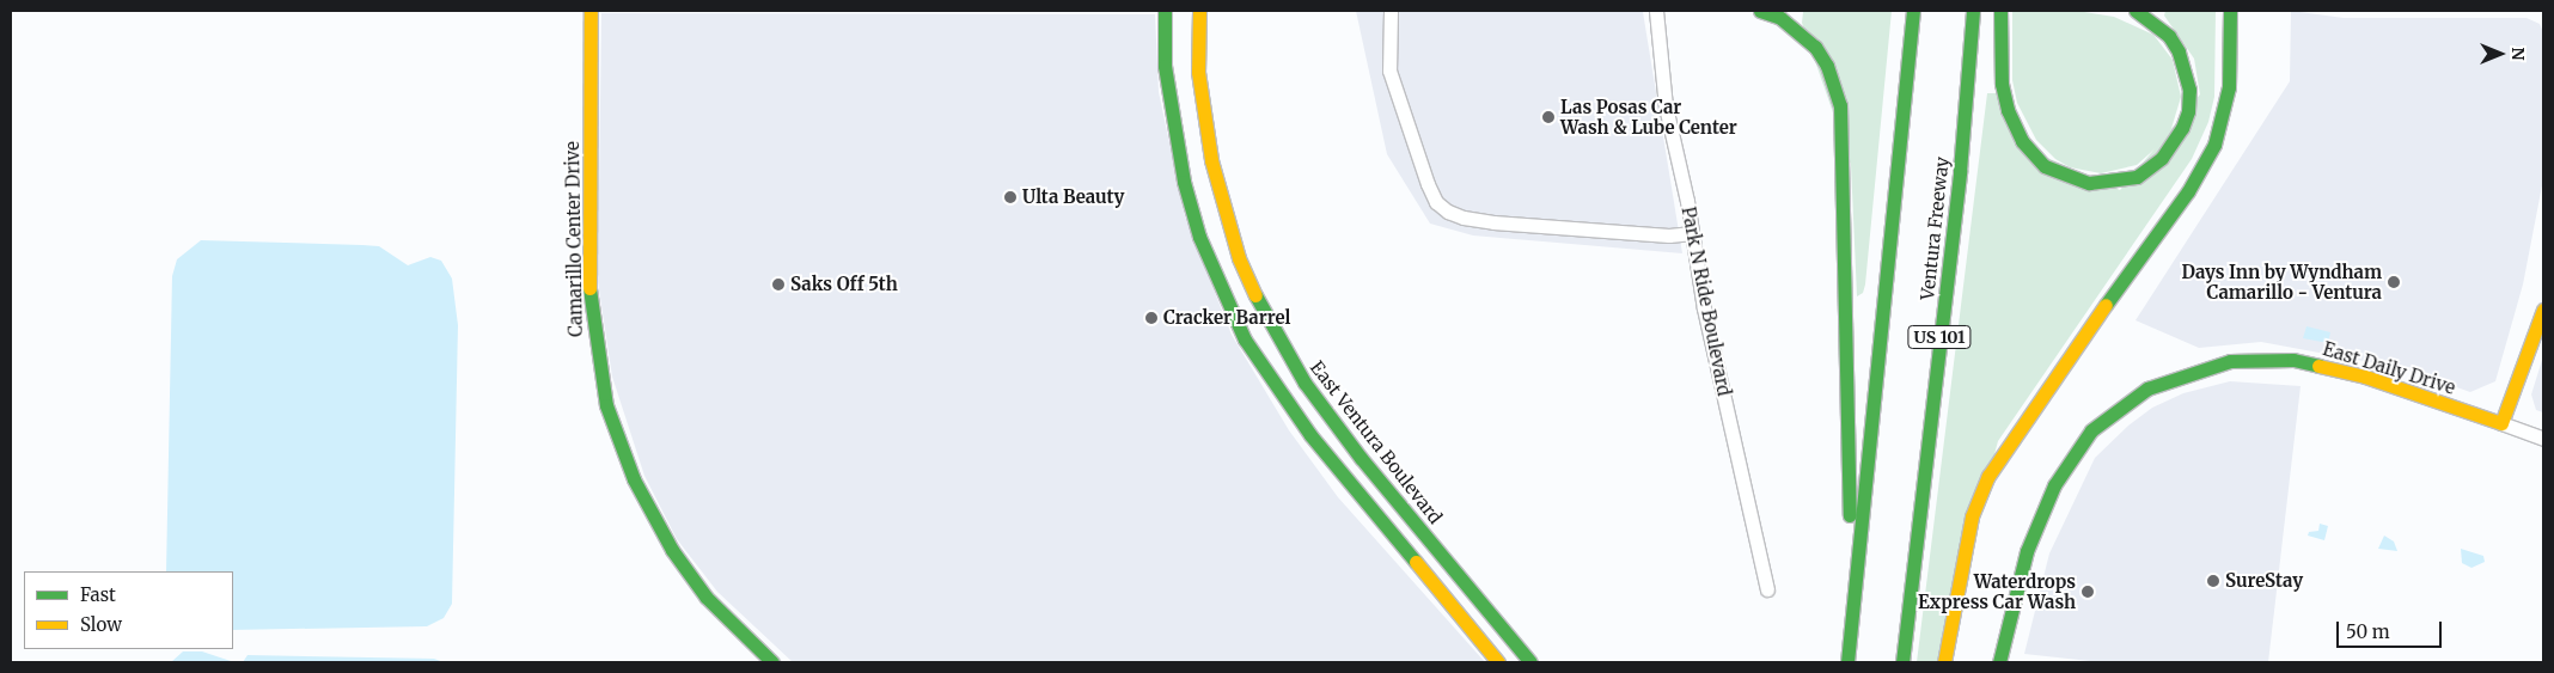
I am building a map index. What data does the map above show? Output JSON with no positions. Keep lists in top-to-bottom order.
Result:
{
  "streets": {
    "main road": [
      "Ventura Freeway",
      "Camarillo Center Drive",
      "US 101",
      "East Daily Drive",
      "East Ventura Boulevard"
    ],
    "street": ["Park N Ride Boulevard"]
  },
  "places": [
    "Las Posas Car Wash & Lube Center",
    "Ulta Beauty",
    "Days Inn by Wyndham Camarillo - Ventura",
    "Saks Off 5th",
    "Cracker Barrel",
    "SureStay",
    "Waterdrops Express Car Wash"
  ],
  "legend": ["Fast", "Slow"],
  "scale_bar": "50 m",
  "north": "right"
}
